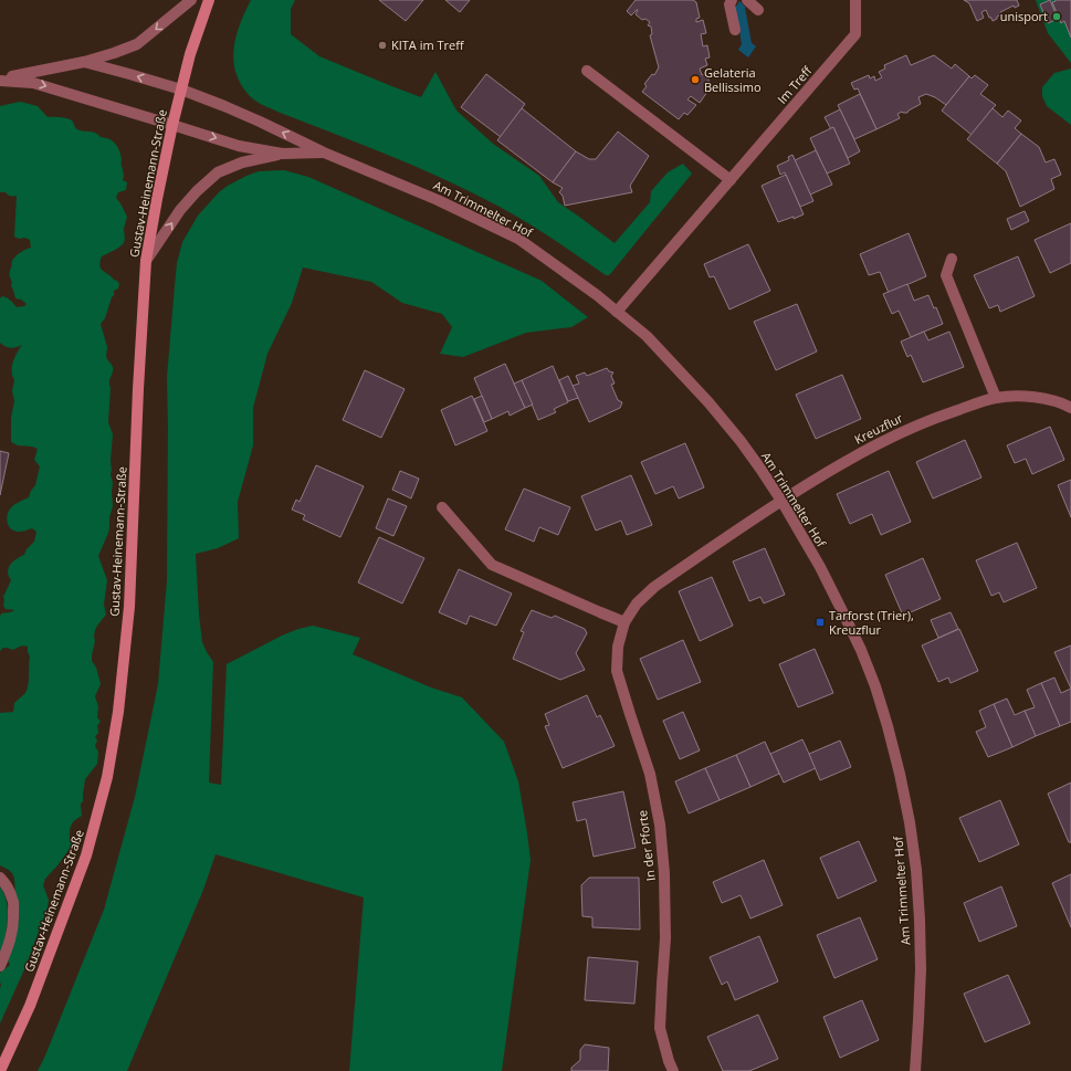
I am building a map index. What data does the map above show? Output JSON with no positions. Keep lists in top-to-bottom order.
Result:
{
  "streets": {
    "main road": ["Gustav-Heinemann-Straße"],
    "street": [
      "Im Treff",
      "Am Trimmelter Hof",
      "Kreuzflur",
      "In der Pforte"
    ]
  },
  "crossings": [
    ["Im Treff", "Am Trimmelter Hof"],
    ["Gustav-Heinemann-Straße", "Am Trimmelter Hof"],
    ["Am Trimmelter Hof", "Kreuzflur"],
    ["Am Trimmelter Hof", "In der Pforte"],
    ["Kreuzflur", "In der Pforte"]
  ],
  "places": {
    "other": ["unisport", "KITA im Treff", "Gelateria Bellissimo"],
    "transit": ["Tarforst (Trier), Kreuzflur"]
  }
}
